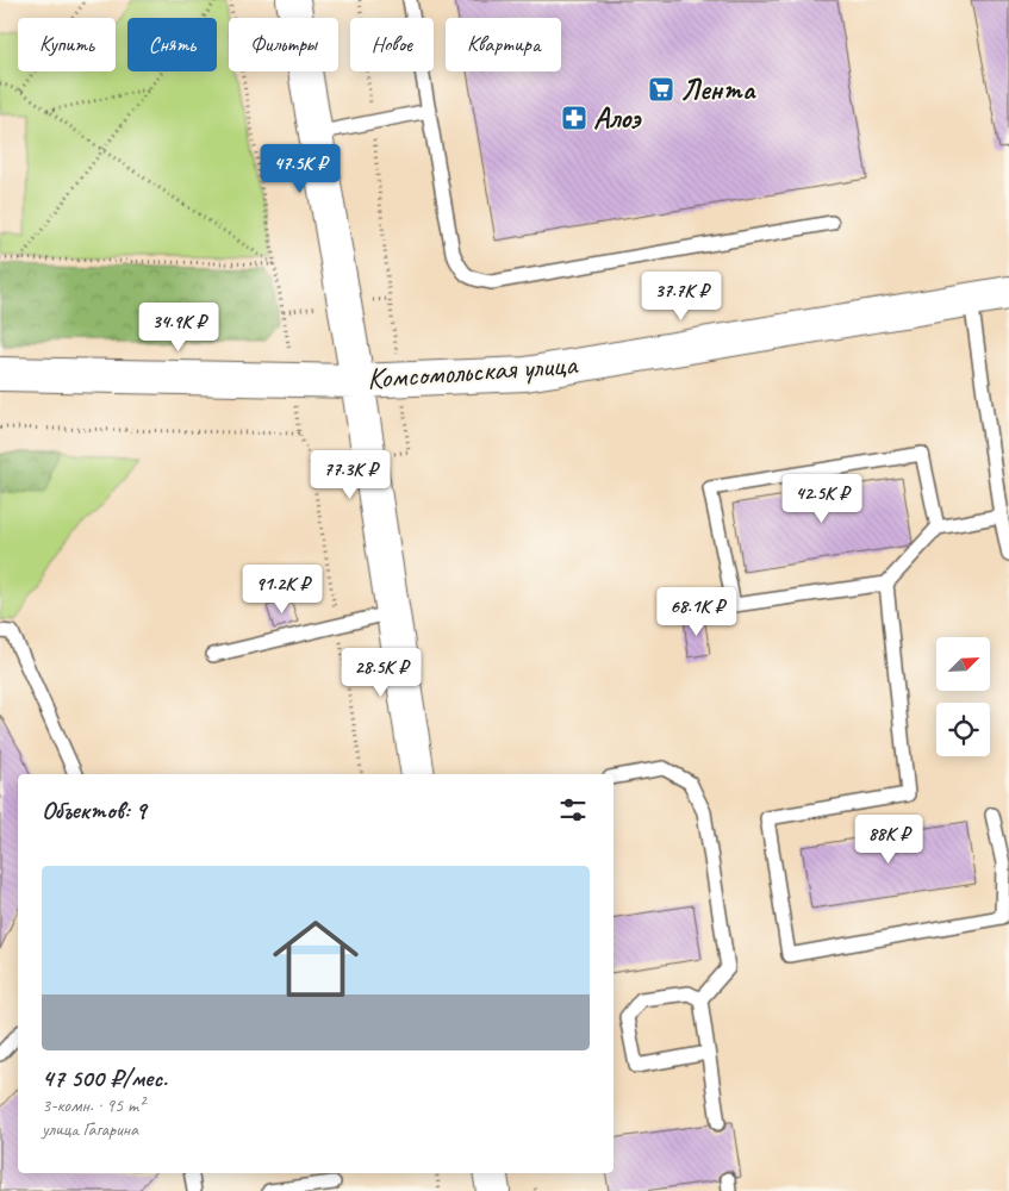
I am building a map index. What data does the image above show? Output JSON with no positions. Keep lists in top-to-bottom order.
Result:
{
  "streets": {
    "main road": ["Комсомольская улица"]
  },
  "places": {
    "supermarket": ["Лента"],
    "pharmacy": ["Алоэ"]
  },
  "north": "top right",
  "page": {
    "chip": [
      "Купить",
      "Снять",
      "Фильтры",
      "Новое",
      "Квартира"
    ],
    "price": [
      "47.5K ₽",
      "37.7K ₽",
      "34.9K ₽",
      "77.3K ₽",
      "42.5K ₽",
      "91.2K ₽",
      "68.1K ₽",
      "28.5K ₽",
      "88K ₽"
    ],
    "heading": "Объектов: 9",
    "list": [
      {
        "name": "47 500 ₽/мес.",
        "note": "3-комн. · 95 m² · улица Гагарина"
      }
    ]
  }
}
